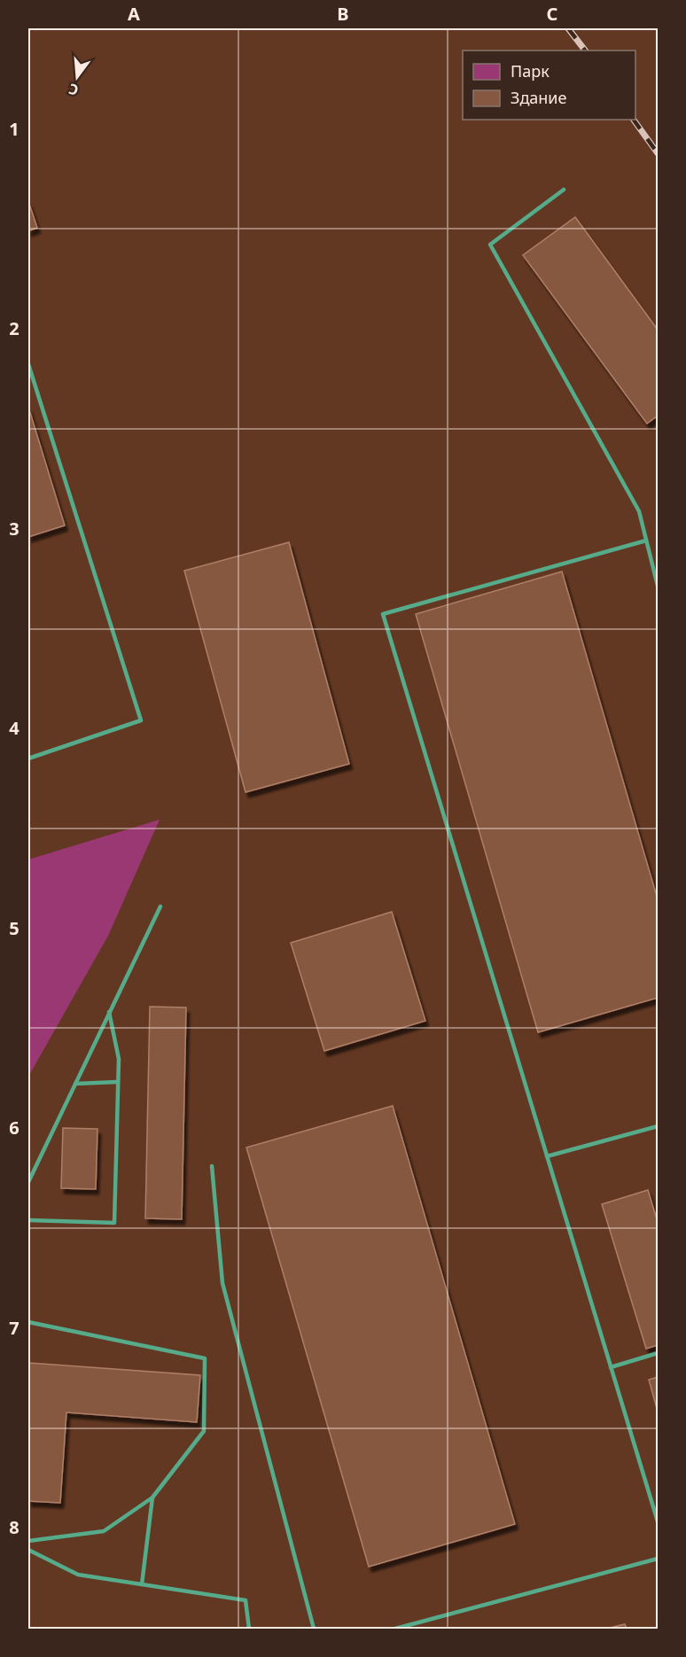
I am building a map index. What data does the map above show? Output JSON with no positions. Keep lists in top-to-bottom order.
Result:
{
  "legend": ["Парк", "Здание"],
  "north": "bottom",
  "grid": {
    "columns": ["A", "B", "C"],
    "rows": [
      "1",
      "2",
      "3",
      "4",
      "5",
      "6",
      "7",
      "8"
    ]
  }
}
